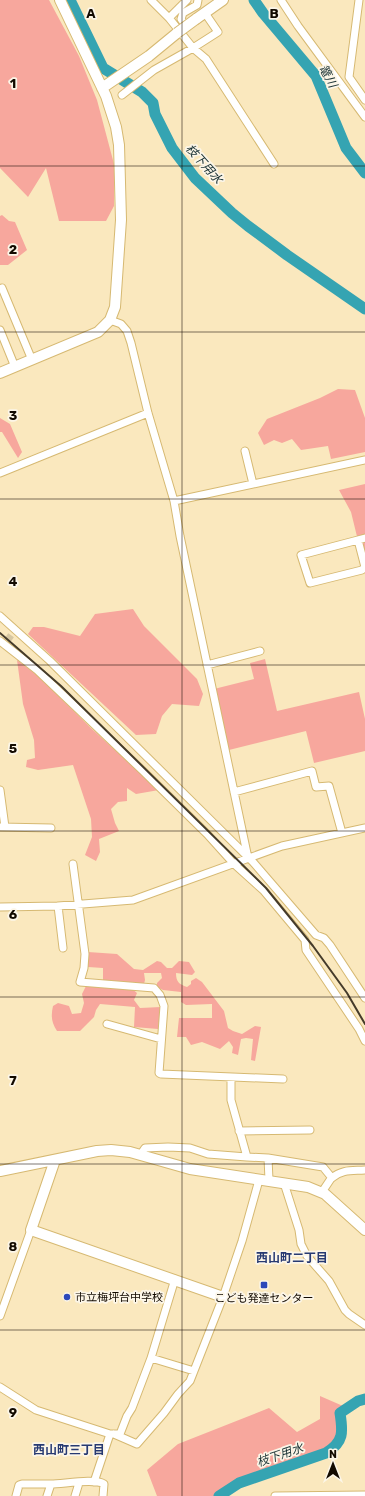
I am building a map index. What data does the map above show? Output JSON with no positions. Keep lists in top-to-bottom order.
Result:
{
  "districts": ["西山町二丁目", "西山町三丁目"],
  "water": ["篭川", "枝下用水"],
  "places": {
    "transit": ["こども発達センター"],
    "other": ["市立梅坪台中学校"]
  },
  "north": "top",
  "grid": {
    "columns": ["A", "B"],
    "rows": [
      "1",
      "2",
      "3",
      "4",
      "5",
      "6",
      "7",
      "8",
      "9"
    ]
  }
}
